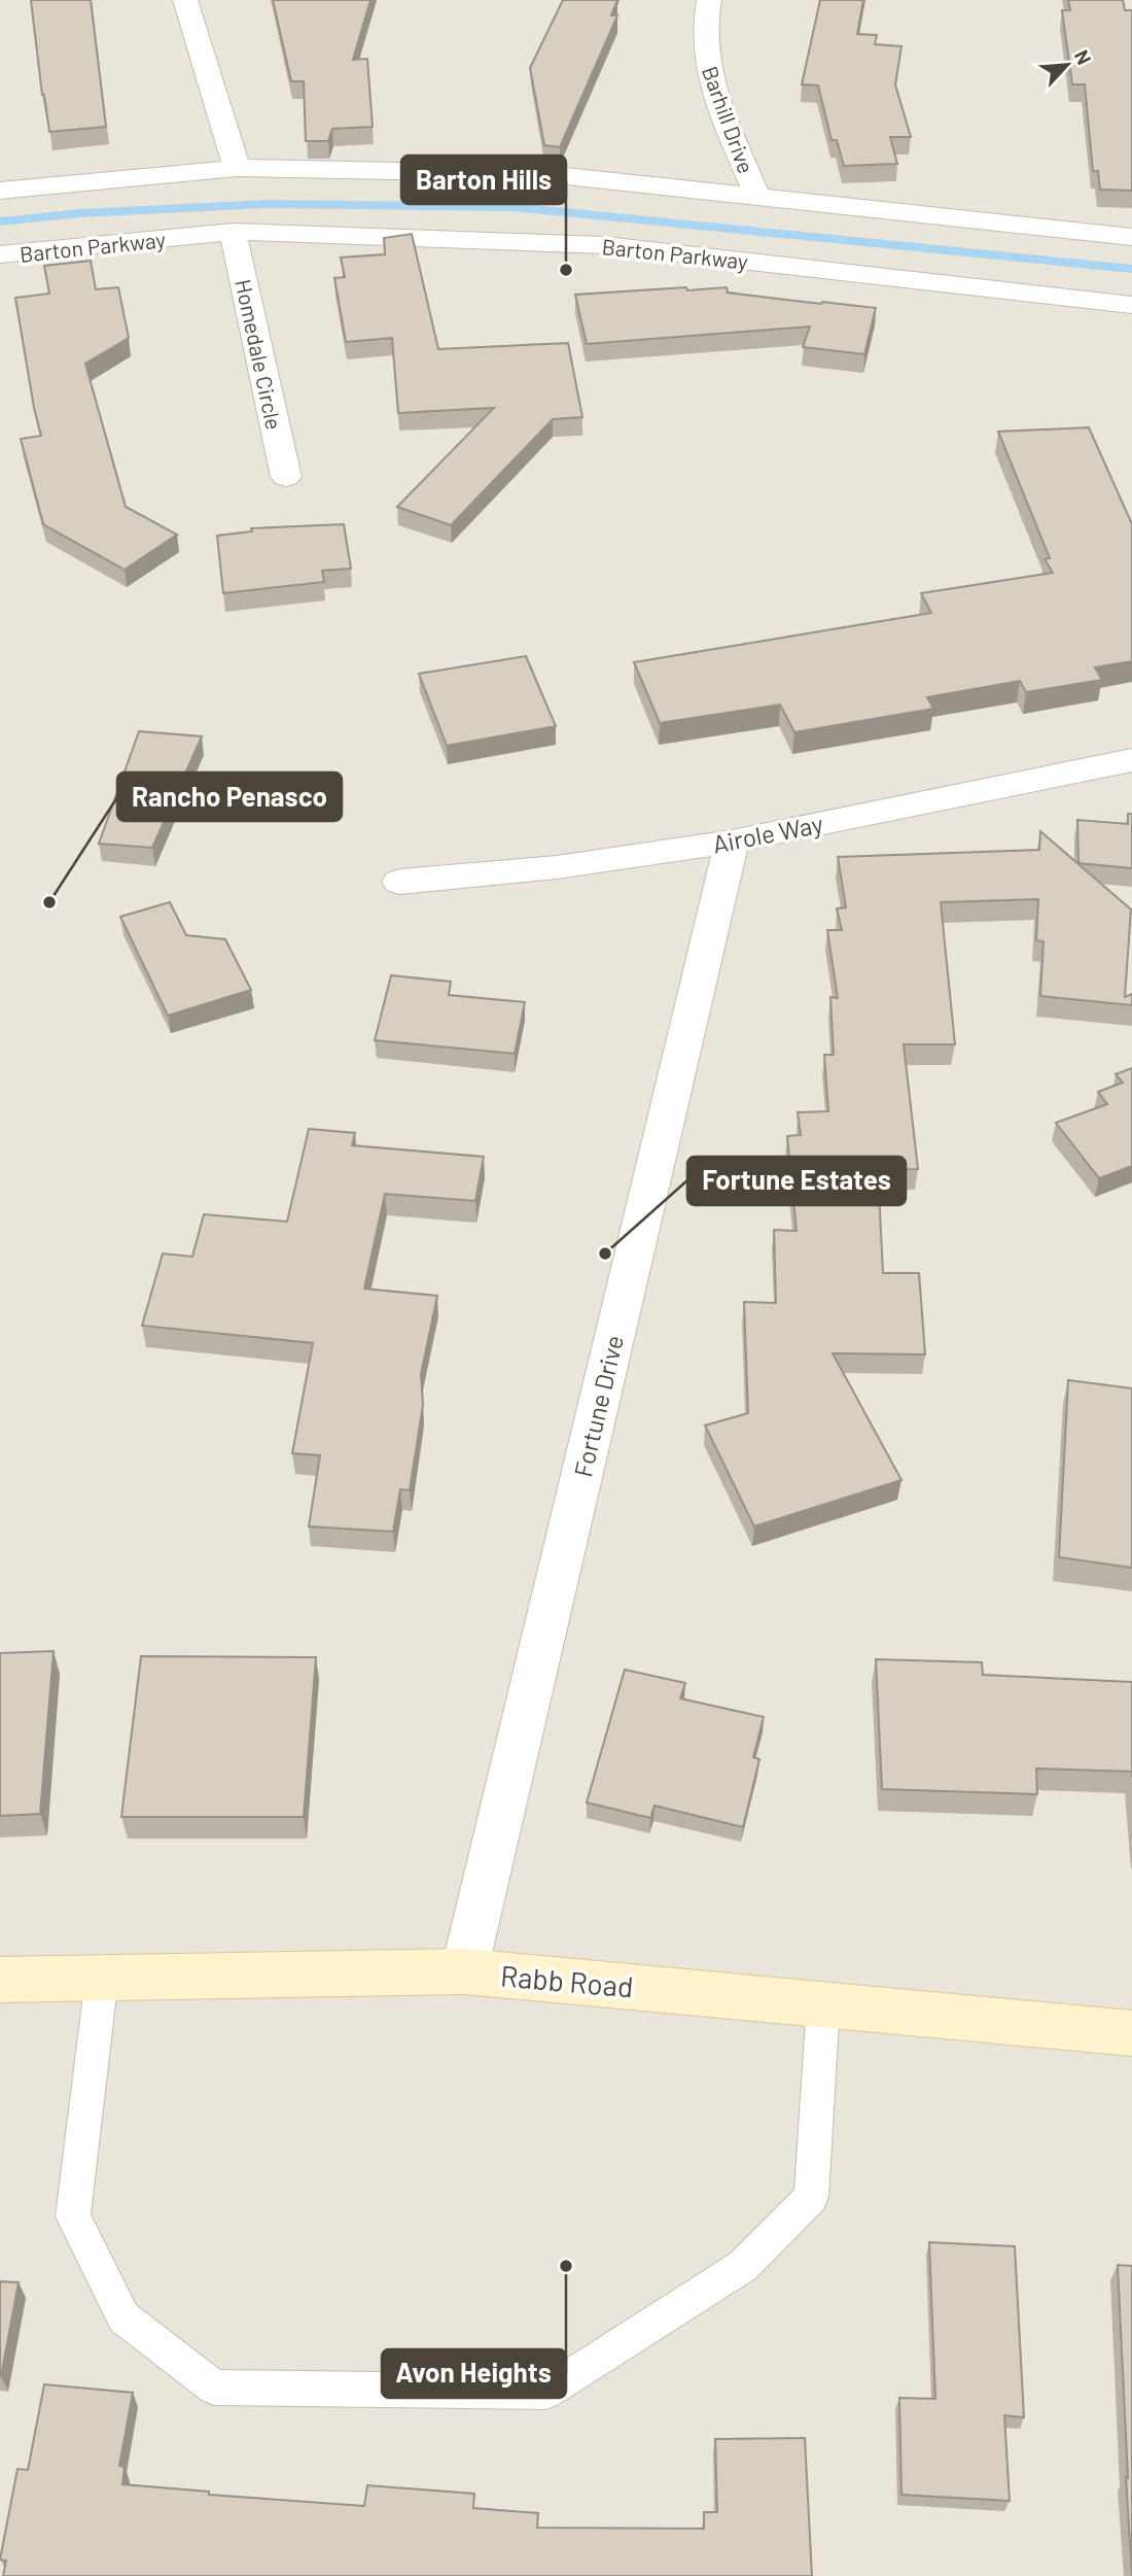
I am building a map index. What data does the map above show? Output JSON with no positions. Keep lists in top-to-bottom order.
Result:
{
  "streets": {
    "street": [
      "Barhill Drive",
      "Barton Parkway",
      "Homedale Circle",
      "Airole Way",
      "Fortune Drive",
      "Rabb Road"
    ]
  },
  "crossings": [
    ["Barton Parkway", "Homedale Circle"],
    ["Airole Way", "Fortune Drive"],
    ["Fortune Drive", "Rabb Road"]
  ],
  "places": [
    "Barton Hills",
    "Rancho Penasco",
    "Fortune Estates",
    "Avon Heights"
  ],
  "north": "top right"
}
